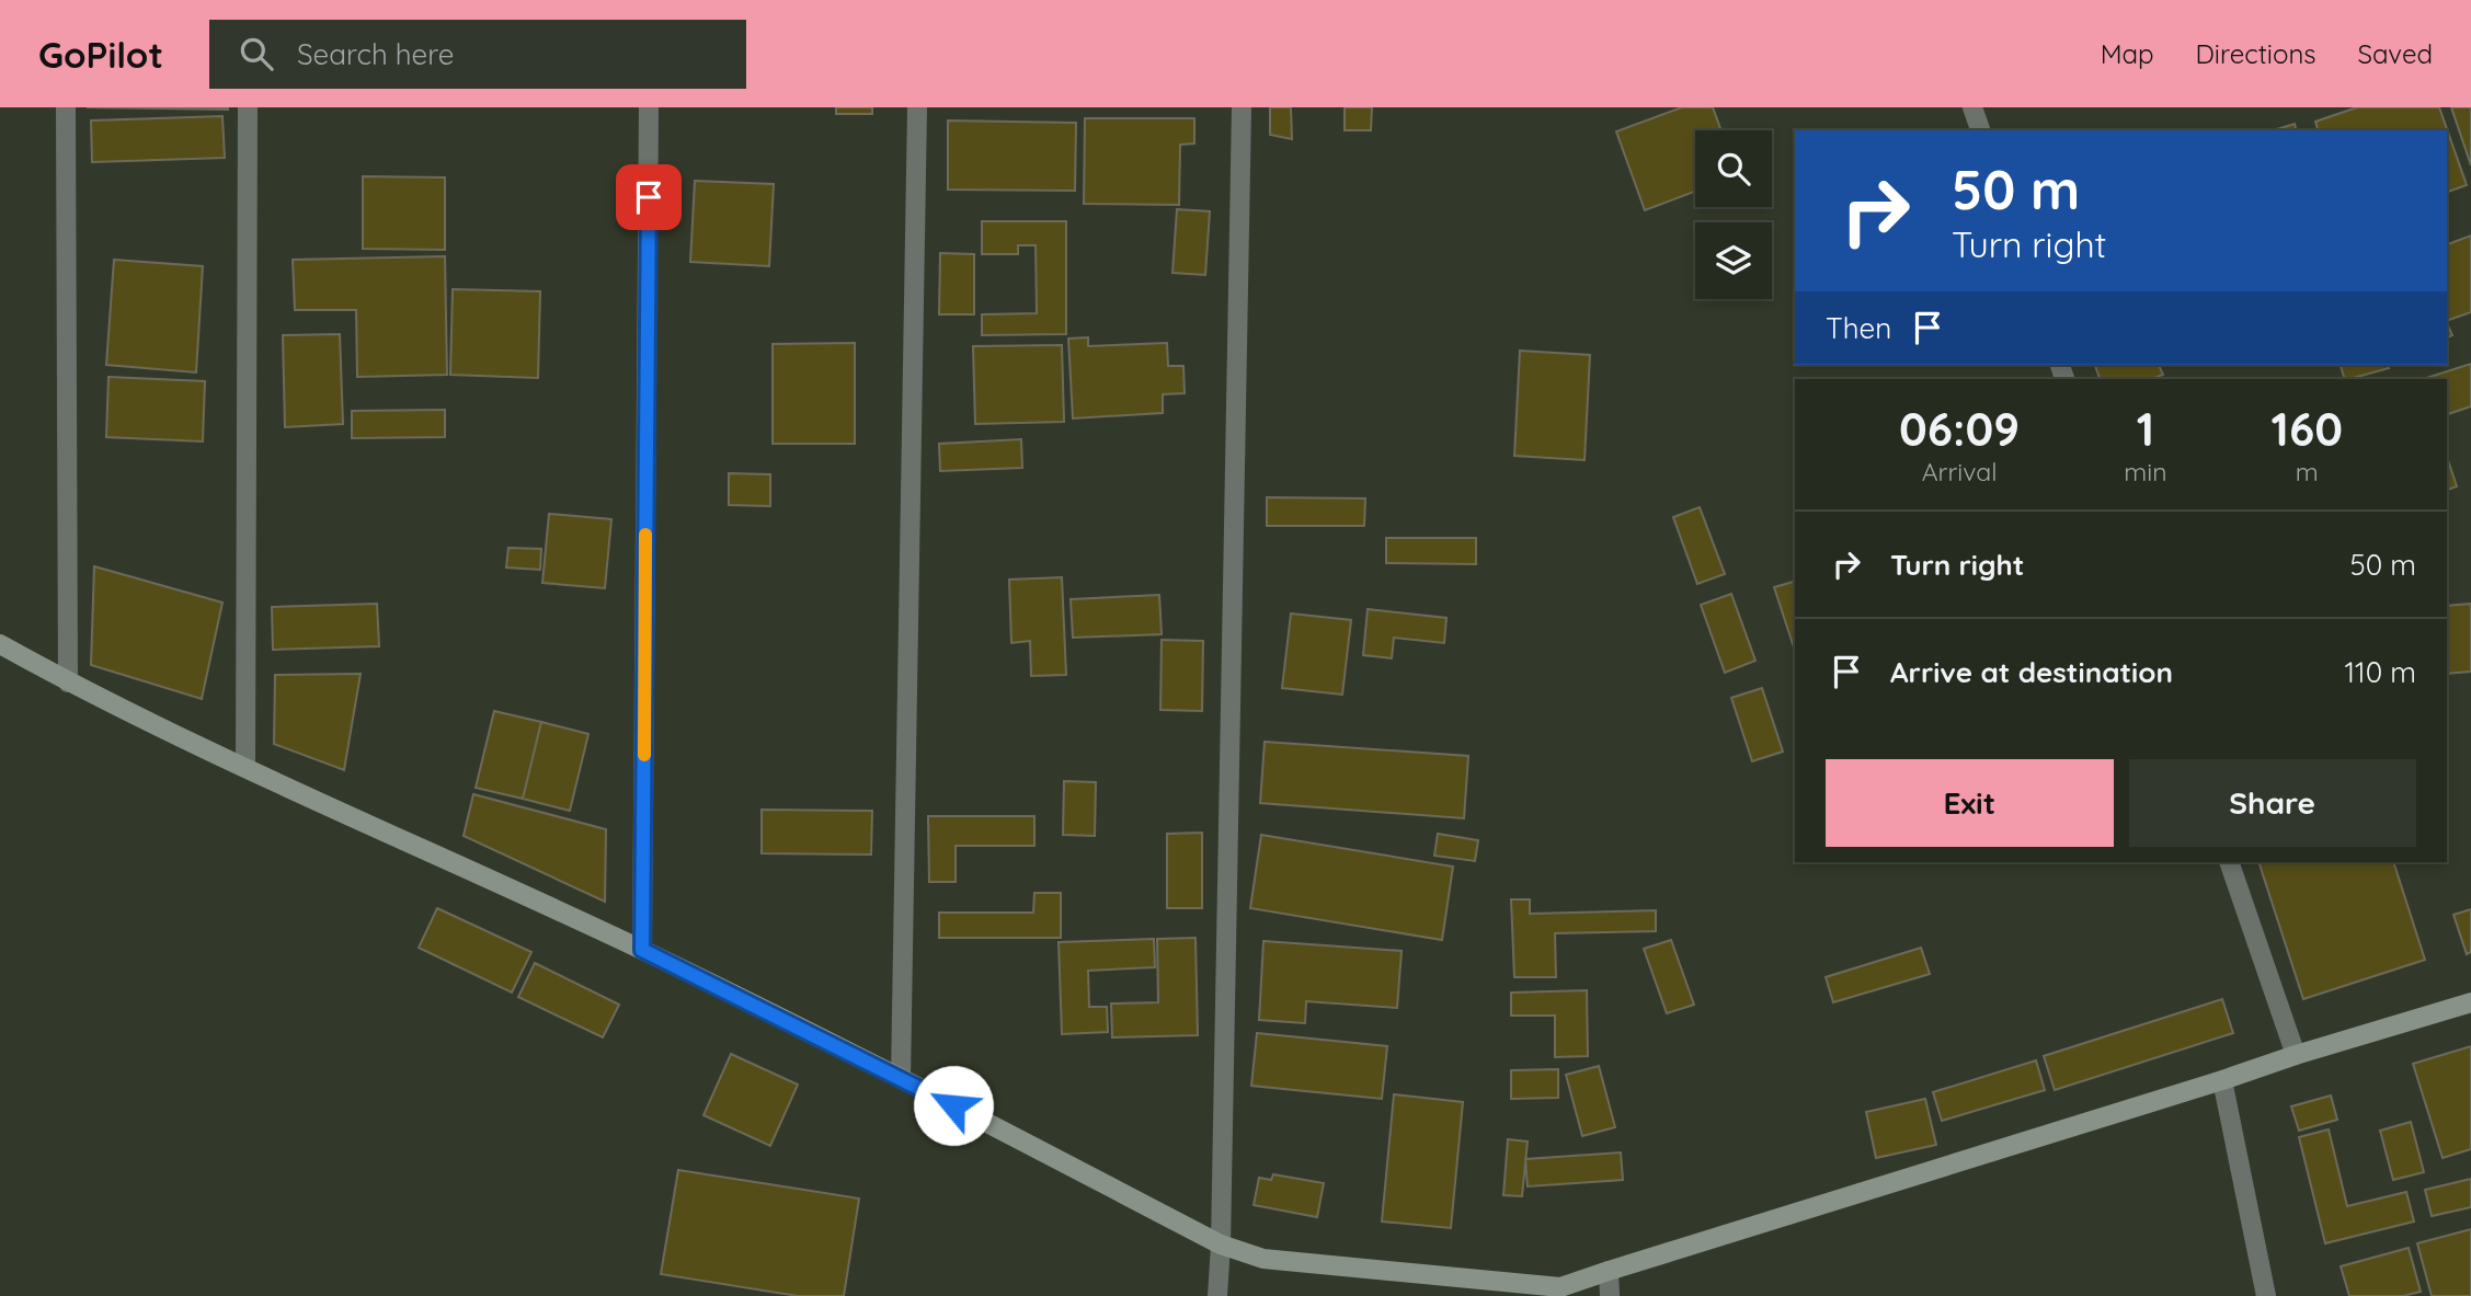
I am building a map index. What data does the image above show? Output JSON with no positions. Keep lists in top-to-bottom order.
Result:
{
  "page": {
    "header": "GoPilot",
    "search": "Search here",
    "nav": ["Map", "Directions", "Saved"],
    "turn": ["50 m", "Turn right"],
    "then": "Then",
    "eta": [
      "06:09",
      "Arrival",
      "1",
      "min",
      "160",
      "m"
    ],
    "list": [
      {
        "name": "Turn right",
        "value": "50 m"
      },
      {
        "name": "Arrive at destination",
        "value": "110 m"
      }
    ],
    "buttons": ["Exit", "Share"]
  }
}
